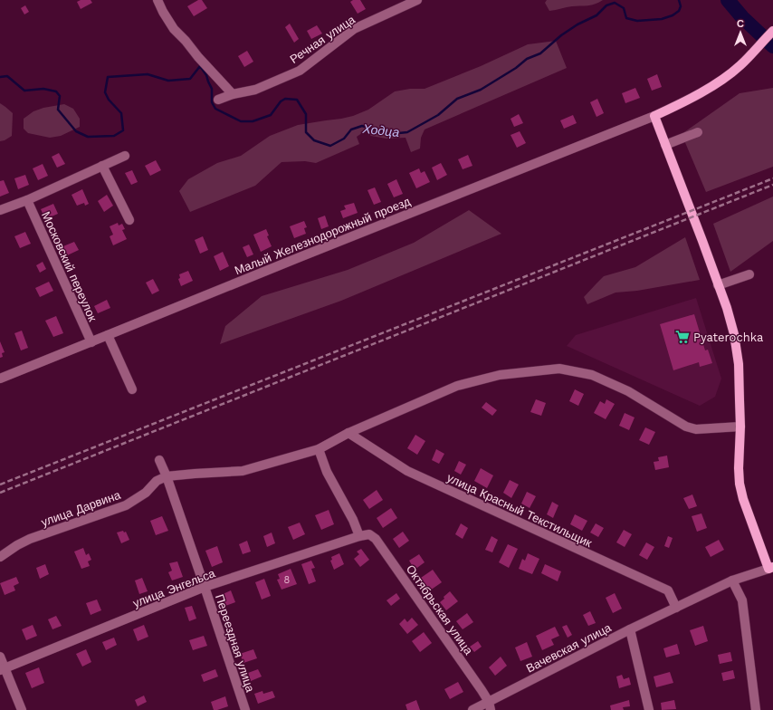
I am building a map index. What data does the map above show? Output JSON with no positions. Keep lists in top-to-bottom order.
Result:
{
  "streets": {
    "street": [
      "Речная улица",
      "Малый Железнодорожный проезд",
      "Московский переулок",
      "улица Дарвина",
      "улица Красный Текстильщик",
      "улица Энгельса",
      "Октябрьская улица",
      "Переездная улица",
      "Вачевская улица"
    ]
  },
  "crossings": [
    ["Малый Железнодорожный проезд", "Московский переулок"],
    ["улица Дарвина", "Переездная улица"],
    ["улица Красный Текстильщик", "Вачевская улица"],
    ["улица Энгельса", "Октябрьская улица"],
    ["улица Энгельса", "Переездная улица"],
    ["Октябрьская улица", "Вачевская улица"]
  ],
  "water": ["Ходца"],
  "places": {
    "supermarket": ["Pyaterochka"]
  },
  "house_numbers": ["8"],
  "north": "top"
}
